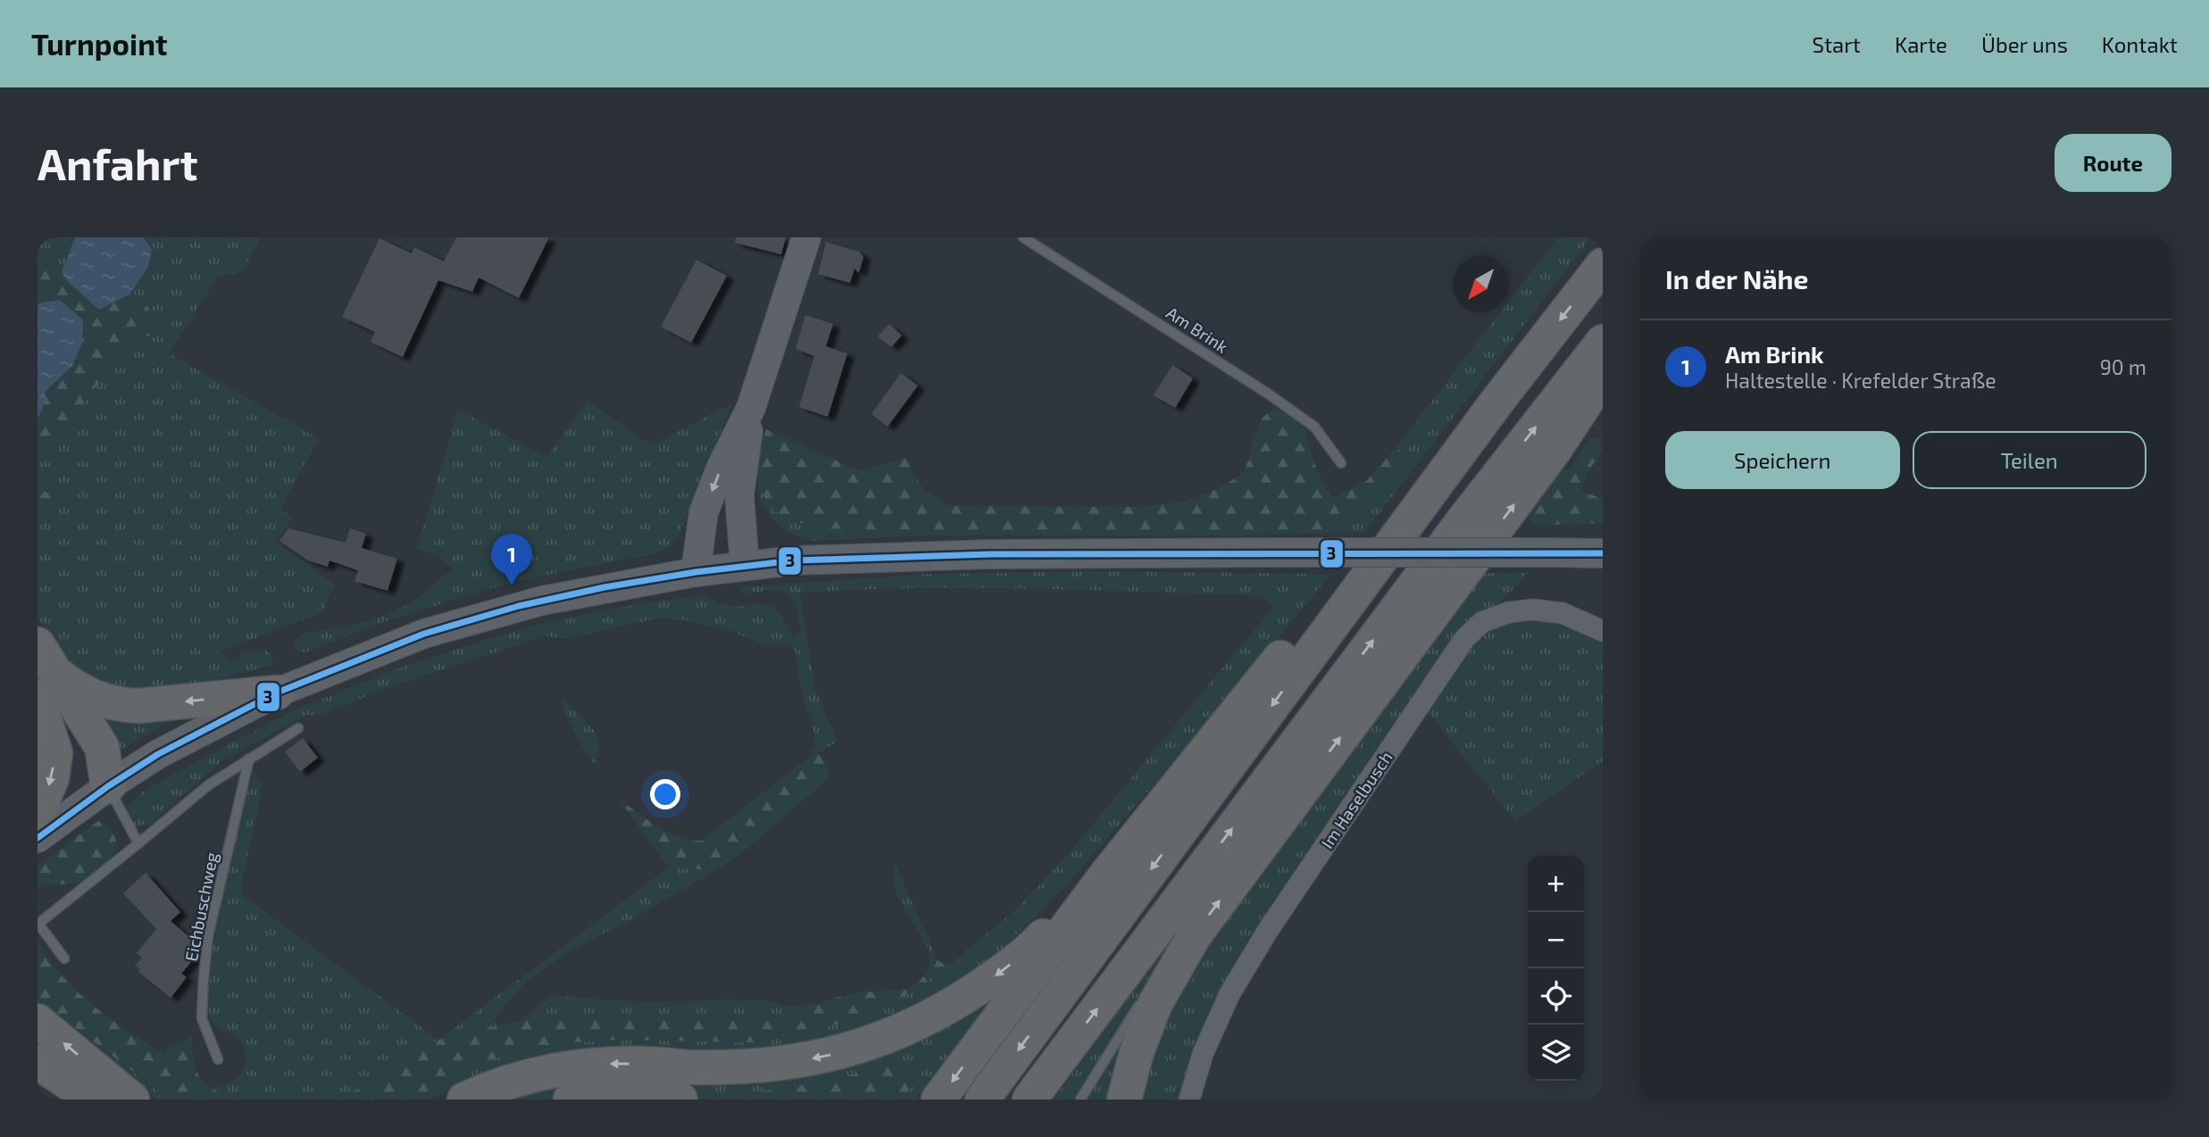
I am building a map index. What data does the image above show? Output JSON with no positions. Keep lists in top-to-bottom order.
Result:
{
  "streets": {
    "street": ["Im Haselbusch"],
    "lane": ["Am Brink", "Eichbuschweg"]
  },
  "lines": ["transit line 3"],
  "north": "bottom left",
  "page": {
    "header": "Turnpoint",
    "nav": [
      "Start",
      "Karte",
      "Über uns",
      "Kontakt"
    ],
    "buttons": [
      "Route",
      ["Speichern", "Teilen"]
    ],
    "title": "Anfahrt",
    "heading": "In der Nähe",
    "list": [
      {
        "mark": "1",
        "name": "Am Brink",
        "note": "Haltestelle · Krefelder Straße",
        "value": "90 m"
      }
    ],
    "pins": "1",
    "map_buttons": ["+", "−"]
  }
}
